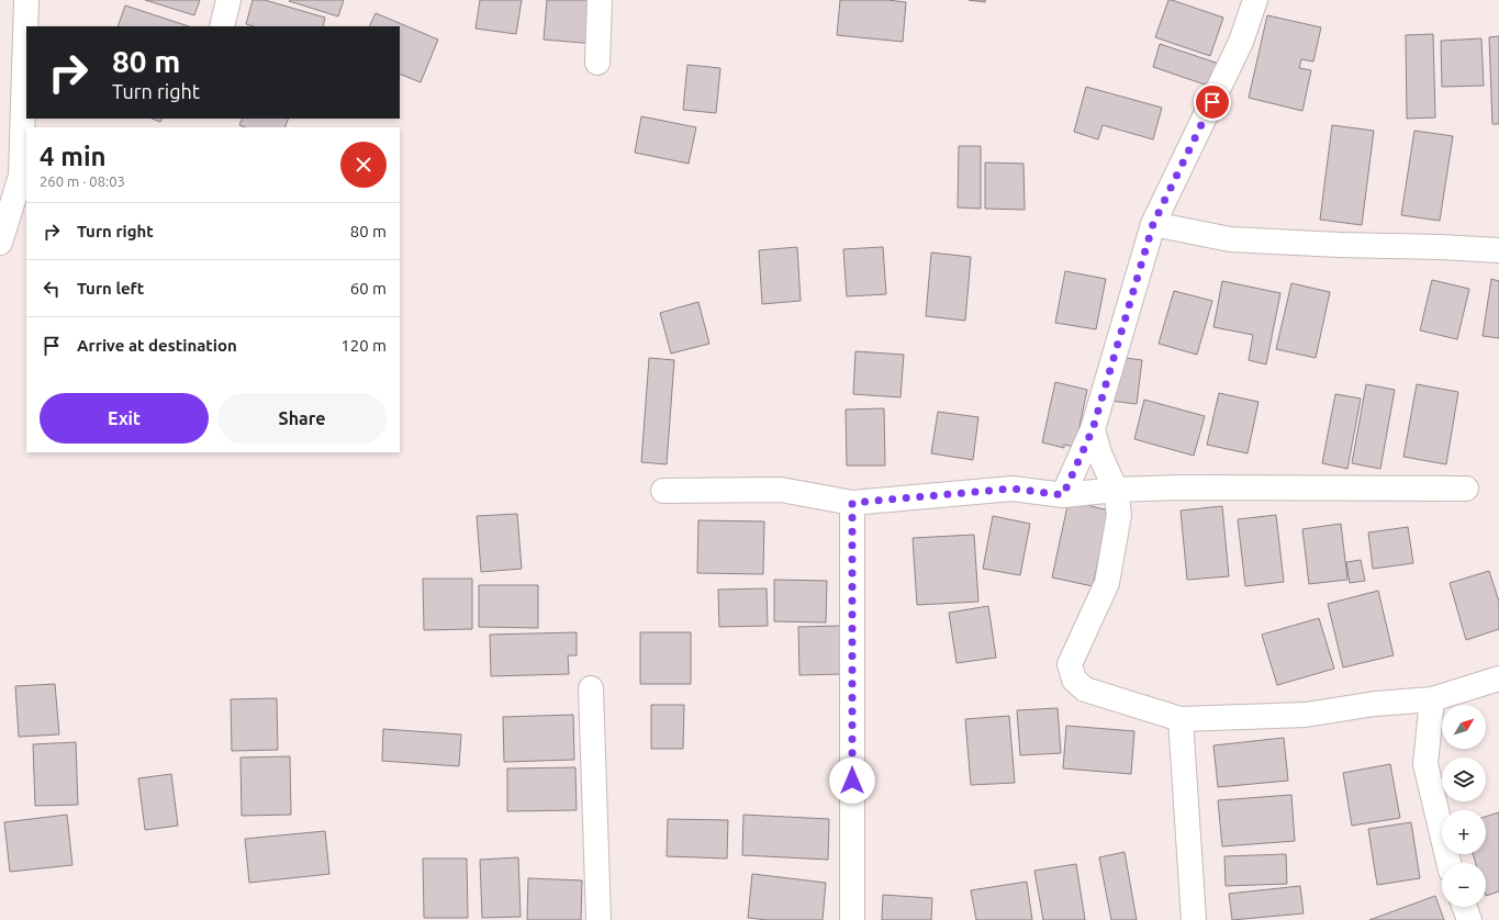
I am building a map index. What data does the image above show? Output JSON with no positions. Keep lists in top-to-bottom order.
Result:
{
  "north": "top right",
  "page": {
    "turn": ["80 m", "Turn right"],
    "heading": ["4 min", "260 m · 08:03"],
    "list": [
      {
        "name": "Turn right",
        "value": "80 m"
      },
      {
        "name": "Turn left",
        "value": "60 m"
      },
      {
        "name": "Arrive at destination",
        "value": "120 m"
      }
    ],
    "buttons": ["Exit", "Share"],
    "map_buttons": ["+", "−"]
  }
}
